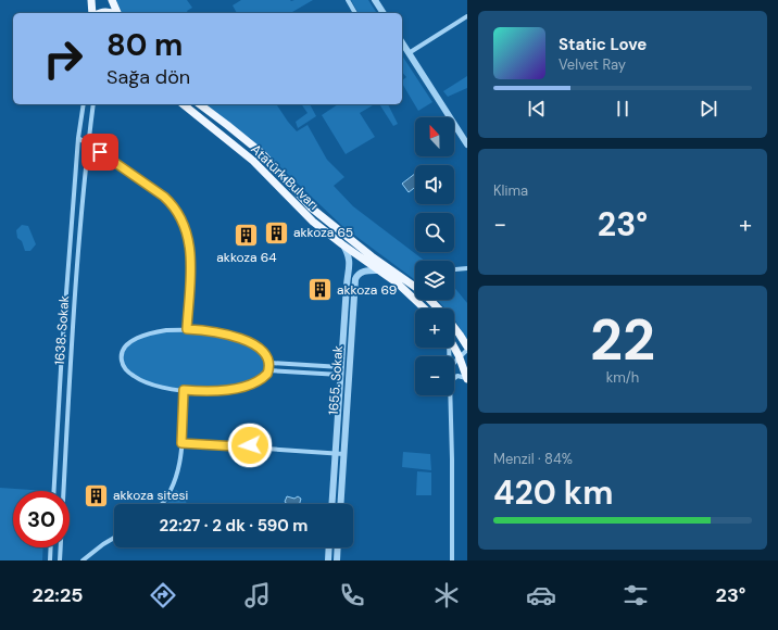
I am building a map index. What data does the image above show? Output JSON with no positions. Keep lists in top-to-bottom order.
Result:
{
  "streets": {
    "main road": ["Atatürk Bulvarı"],
    "street": ["1638. Sokak", "1655. Sokak"]
  },
  "crossings": [
    ["Atatürk Bulvarı", "1655. Sokak"]
  ],
  "places": {
    "building": [
      "akkoza 65",
      "akkoza 64",
      "akkoza 69",
      "akkoza sitesi"
    ]
  },
  "north": "top",
  "page": {
    "turn": ["80 m", "Sağa dön"],
    "song": ["Static Love", "Velvet Ray"],
    "map_buttons": ["+", "−"],
    "tile": [
      "Klima",
      ["22", "km/h"],
      ["Menzil · 84%", "420 km"]
    ],
    "heat": ["−", "23°", "+"],
    "limit": "30",
    "trip": "22:27 · 2 dk · 590 m",
    "tabs": ["22:25", "23°"]
  }
}
